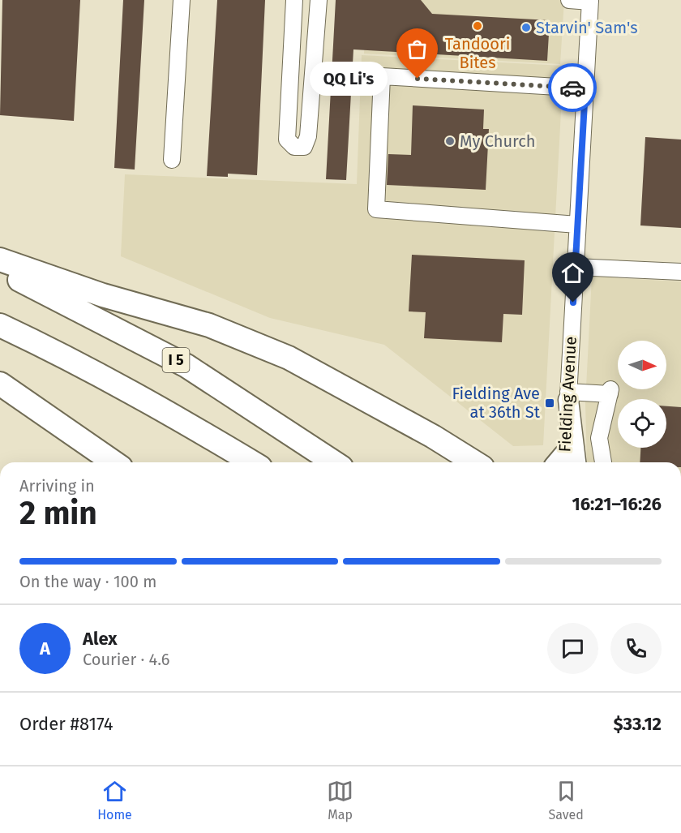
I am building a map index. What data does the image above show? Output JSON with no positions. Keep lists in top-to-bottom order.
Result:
{
  "streets": {
    "highway": ["I 5"],
    "street": ["Fielding Avenue"]
  },
  "places": {
    "other": [
      "Tandoori Bites",
      "Starvin' Sam's",
      "QQ Li's",
      "My Church"
    ],
    "transit": ["Fielding Ave at 36th St"]
  },
  "north": "right",
  "page": {
    "bubble": "QQ Li's",
    "heading": ["2 min", "Arriving in", "16:21–16:26"],
    "panel": [
      "Alex",
      "Courier · 4.6",
      "Order #8174",
      "$33.12"
    ],
    "bar": "On the way · 100 m",
    "round": "A",
    "tabs": ["Home", "Map", "Saved"]
  }
}
